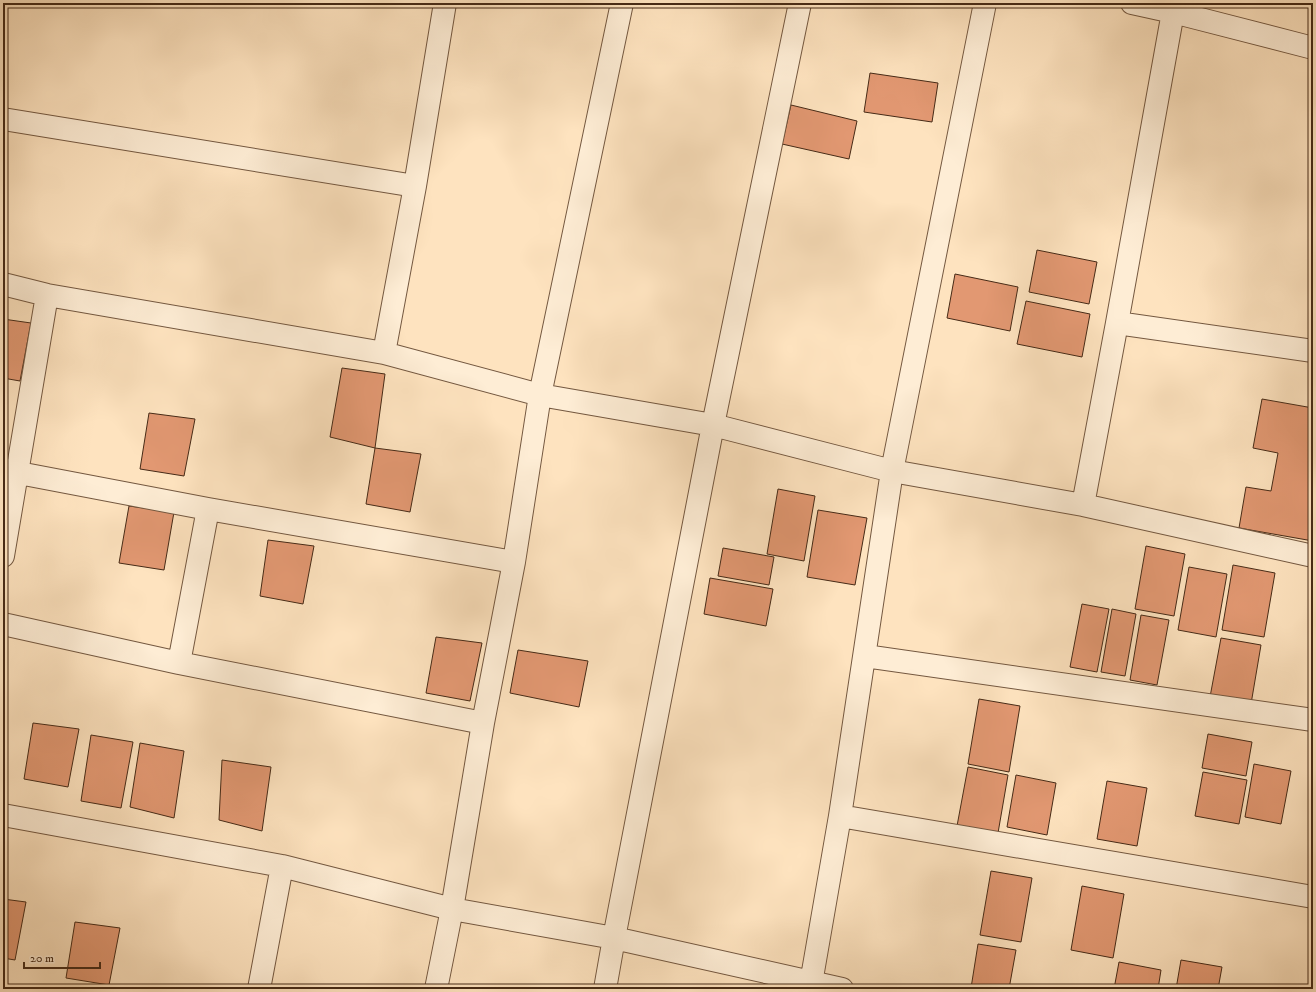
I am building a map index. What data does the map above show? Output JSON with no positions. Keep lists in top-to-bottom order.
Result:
{
  "scale_bar": "20 m"
}
